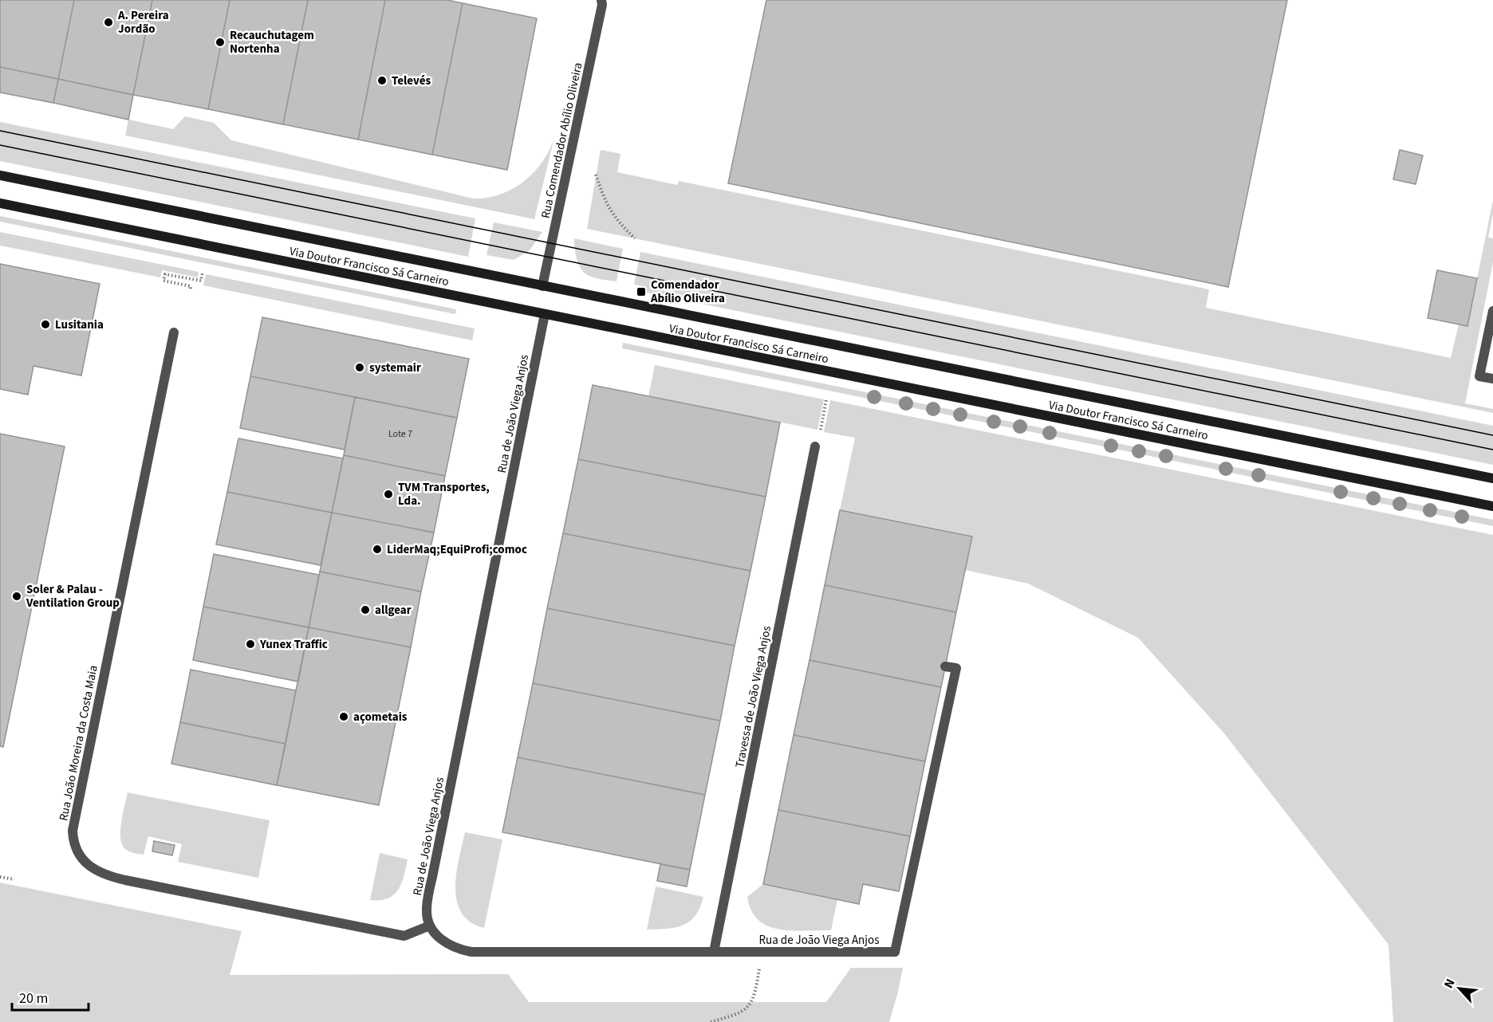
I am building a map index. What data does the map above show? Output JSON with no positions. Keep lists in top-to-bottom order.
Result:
{
  "streets": {
    "main road": ["Via Doutor Francisco Sá Carneiro"],
    "street": [
      "Rua Comendador Abílio Oliveira",
      "Rua de João Viega Anjos",
      "Travessa de João Viega Anjos",
      "Rua João Moreira da Costa Maia"
    ]
  },
  "crossings": [
    ["Rua Comendador Abílio Oliveira", "Via Doutor Francisco Sá Carneiro"],
    ["Via Doutor Francisco Sá Carneiro", "Rua de João Viega Anjos"],
    ["Rua de João Viega Anjos", "Travessa de João Viega Anjos"],
    ["Rua de João Viega Anjos", "Rua João Moreira da Costa Maia"]
  ],
  "places": {
    "other": [
      "A. Pereira Jordão",
      "Recauchutagem Nortenha",
      "Televés",
      "Lusitania",
      "systemair",
      "TVM Transportes, Lda.",
      "LiderMaq;EquiProfi;comoc",
      "Soler & Palau - Ventilation Group",
      "allgear",
      "Yunex Traffic",
      "açometais"
    ],
    "transit": ["Comendador Abílio Oliveira"]
  },
  "house_numbers": ["Lote 7"],
  "scale_bar": "20 m",
  "north": "top left"
}
